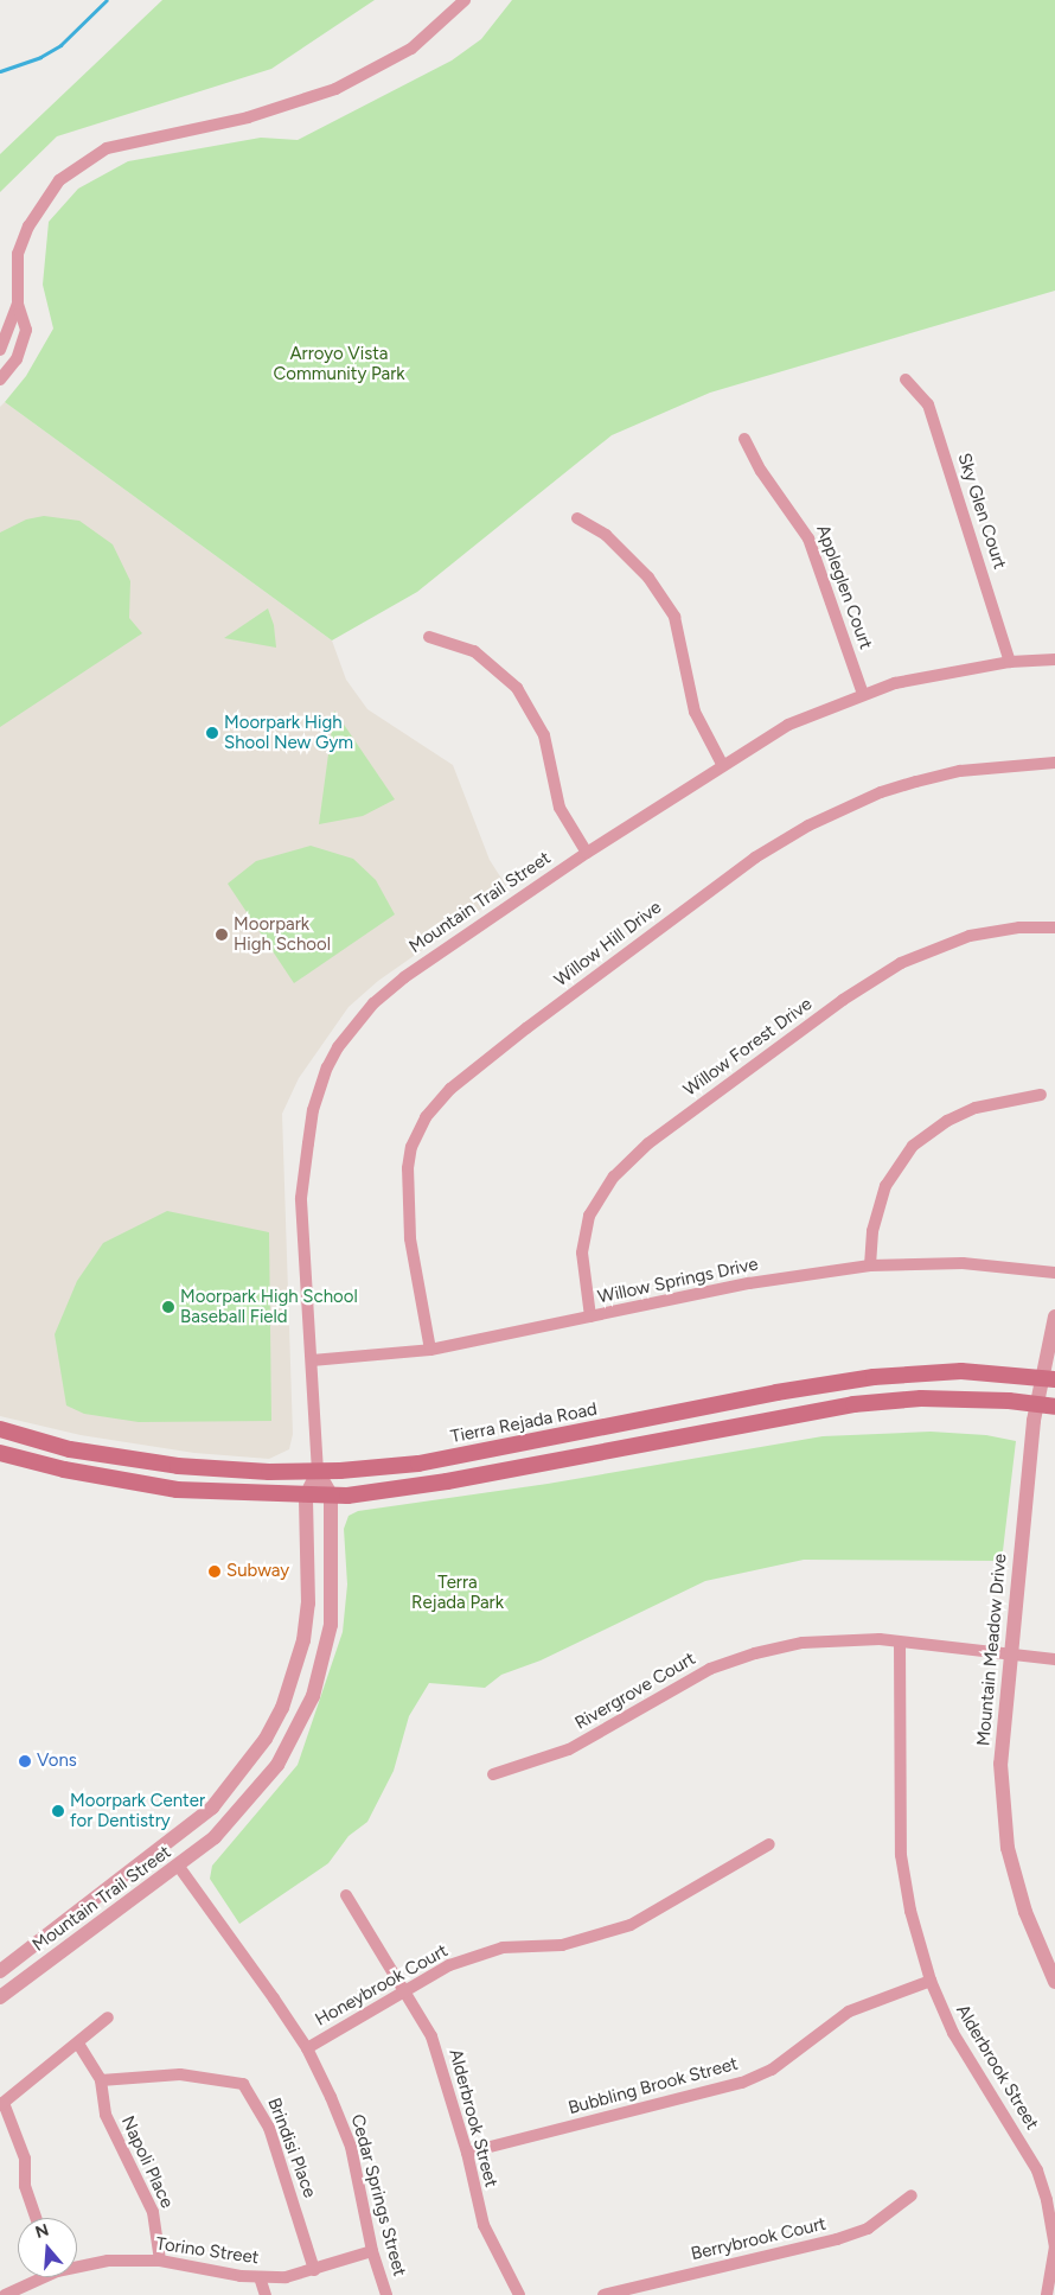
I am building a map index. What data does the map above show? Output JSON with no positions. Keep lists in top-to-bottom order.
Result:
{
  "streets": {
    "main road": ["Tierra Rejada Road"],
    "street": [
      "Sky Glen Court",
      "Appleglen Court",
      "Mountain Trail Street",
      "Willow Hill Drive",
      "Willow Forest Drive",
      "Willow Springs Drive",
      "Mountain Meadow Drive",
      "Rivergrove Court",
      "Honeybrook Court",
      "Alderbrook Street",
      "Bubbling Brook Street",
      "Brindisi Place",
      "Napoli Place",
      "Cedar Springs Street",
      "Berrybrook Court",
      "Torino Street"
    ]
  },
  "crossings": [
    ["Sky Glen Court", "Mountain Trail Street"],
    ["Appleglen Court", "Mountain Trail Street"],
    ["Mountain Trail Street", "Willow Springs Drive"],
    ["Mountain Trail Street", "Tierra Rejada Road"],
    ["Mountain Trail Street", "Cedar Springs Street"],
    ["Willow Hill Drive", "Willow Springs Drive"],
    ["Willow Forest Drive", "Willow Springs Drive"],
    ["Tierra Rejada Road", "Mountain Meadow Drive"],
    ["Mountain Meadow Drive", "Rivergrove Court"],
    ["Rivergrove Court", "Alderbrook Street"],
    ["Honeybrook Court", "Alderbrook Street"],
    ["Honeybrook Court", "Cedar Springs Street"],
    ["Alderbrook Street", "Bubbling Brook Street"],
    ["Brindisi Place", "Napoli Place"],
    ["Brindisi Place", "Torino Street"],
    ["Napoli Place", "Torino Street"],
    ["Cedar Springs Street", "Torino Street"]
  ],
  "parks": ["Arroyo Vista Community Park", "Terra Rejada Park"],
  "places": [
    "Moorpark High Shool New Gym",
    "Moorpark High School",
    "Moorpark High School Baseball Field",
    "Subway",
    "Vons",
    "Moorpark Center for Dentistry"
  ],
  "north": "top"
}
